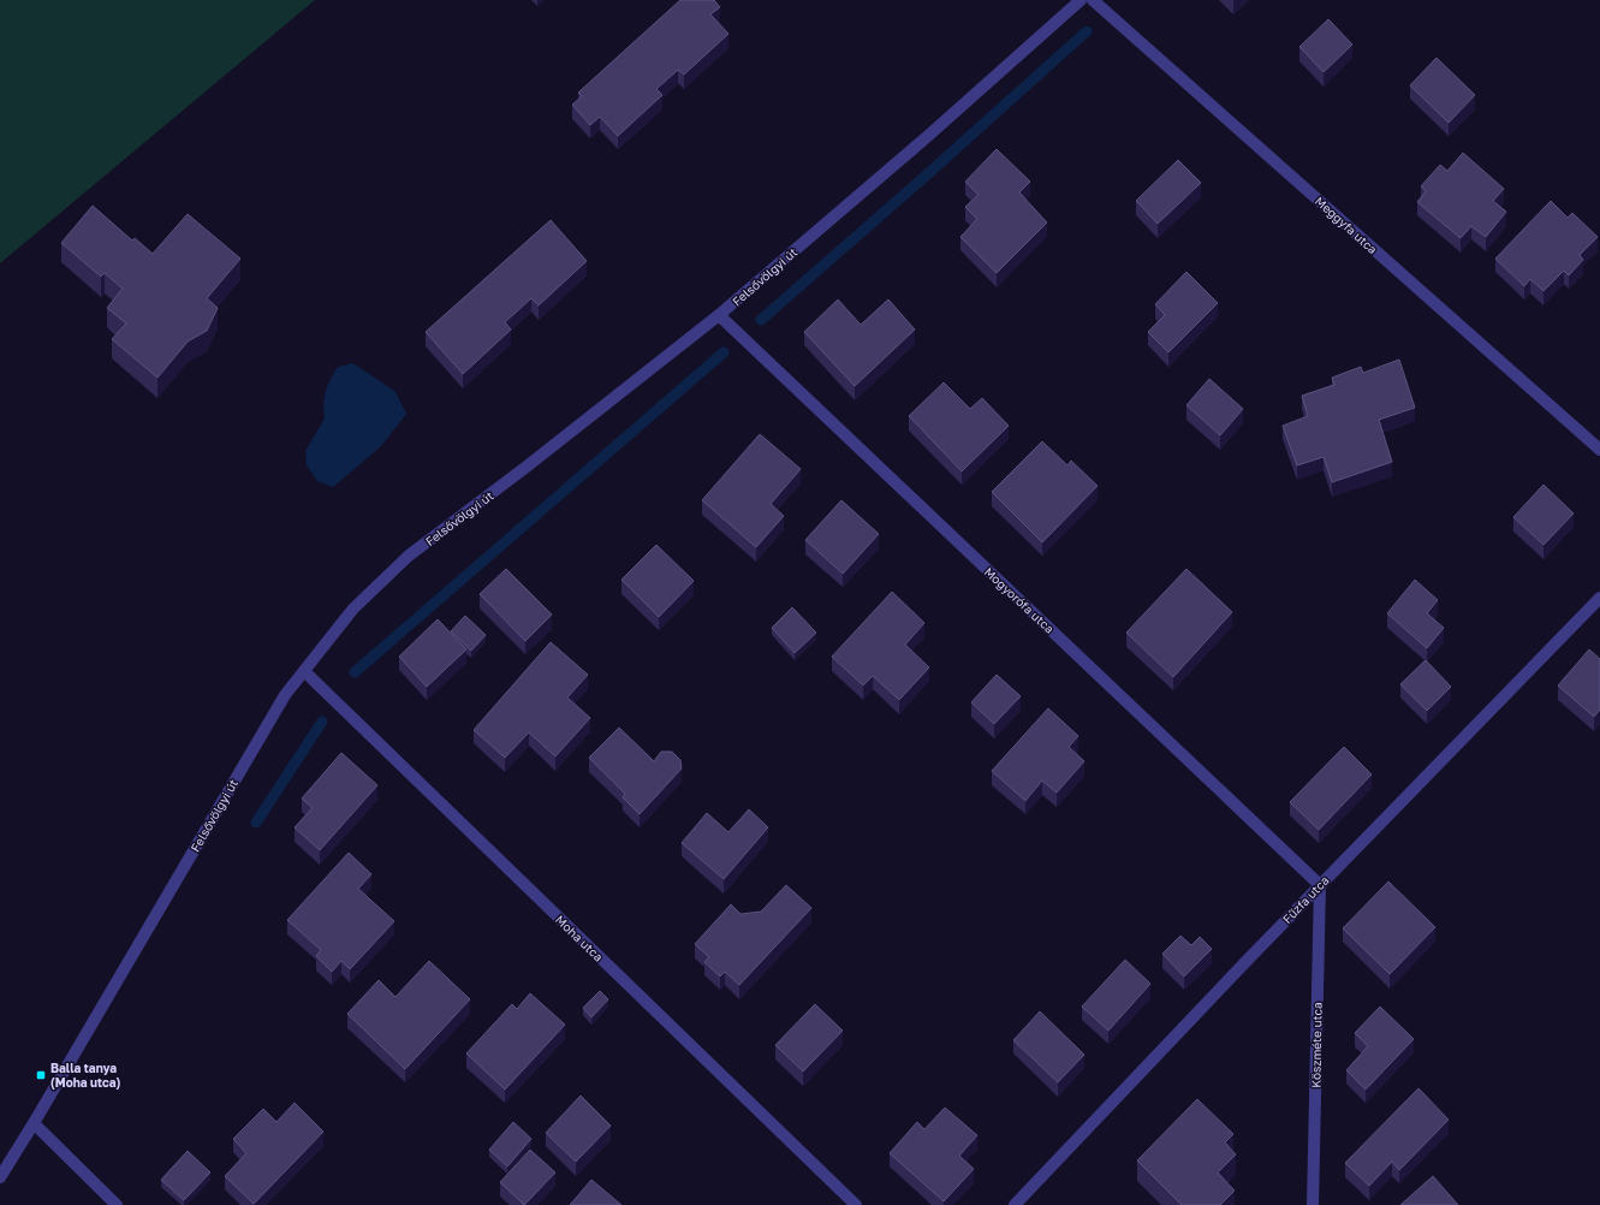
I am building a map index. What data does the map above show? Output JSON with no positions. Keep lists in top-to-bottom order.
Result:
{
  "streets": {
    "street": [
      "Meggyfa utca",
      "Felsővölgyi út",
      "Mogyorófa utca",
      "Fűzfa utca",
      "Moha utca",
      "Köszméte utca"
    ]
  },
  "crossings": [
    ["Felsővölgyi út", "Mogyorófa utca"],
    ["Felsővölgyi út", "Moha utca"],
    ["Mogyorófa utca", "Fűzfa utca"],
    ["Mogyorófa utca", "Köszméte utca"],
    ["Fűzfa utca", "Köszméte utca"]
  ],
  "places": {
    "transit": ["Balla tanya (Moha utca)"]
  }
}
